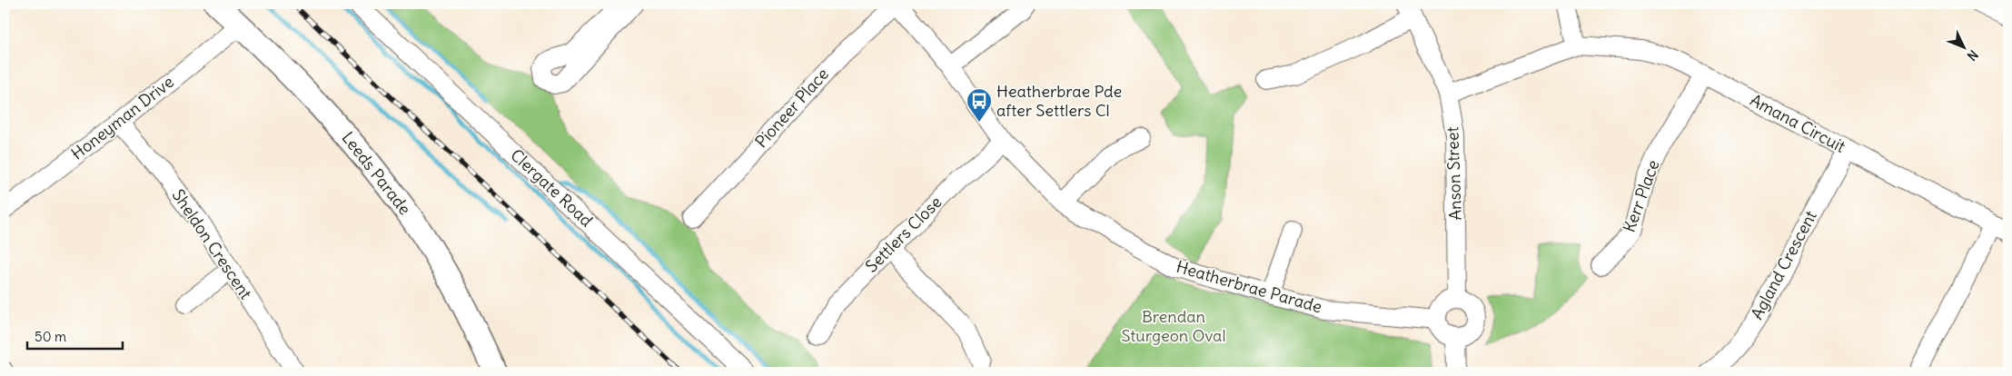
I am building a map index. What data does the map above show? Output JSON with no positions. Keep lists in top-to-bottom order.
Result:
{
  "streets": {
    "main road": ["Leeds Parade"],
    "street": [
      "Pioneer Place",
      "Honeyman Drive",
      "Amana Circuit",
      "Anson Street",
      "Clergate Road",
      "Kerr Place",
      "Settlers Close",
      "Sheldon Crescent",
      "Agland Crescent",
      "Heatherbrae Parade"
    ]
  },
  "crossings": [
    ["Pioneer Place", "Heatherbrae Parade"],
    ["Honeyman Drive", "Leeds Parade"],
    ["Honeyman Drive", "Sheldon Crescent"],
    ["Amana Circuit", "Anson Street"],
    ["Amana Circuit", "Kerr Place"],
    ["Amana Circuit", "Agland Crescent"],
    ["Anson Street", "Heatherbrae Parade"],
    ["Settlers Close", "Heatherbrae Parade"]
  ],
  "parks": ["Brendan Sturgeon Oval"],
  "places": {
    "bus stop": ["Heatherbrae Pde after Settlers Cl"]
  },
  "scale_bar": "50 m",
  "north": "bottom right"
}
